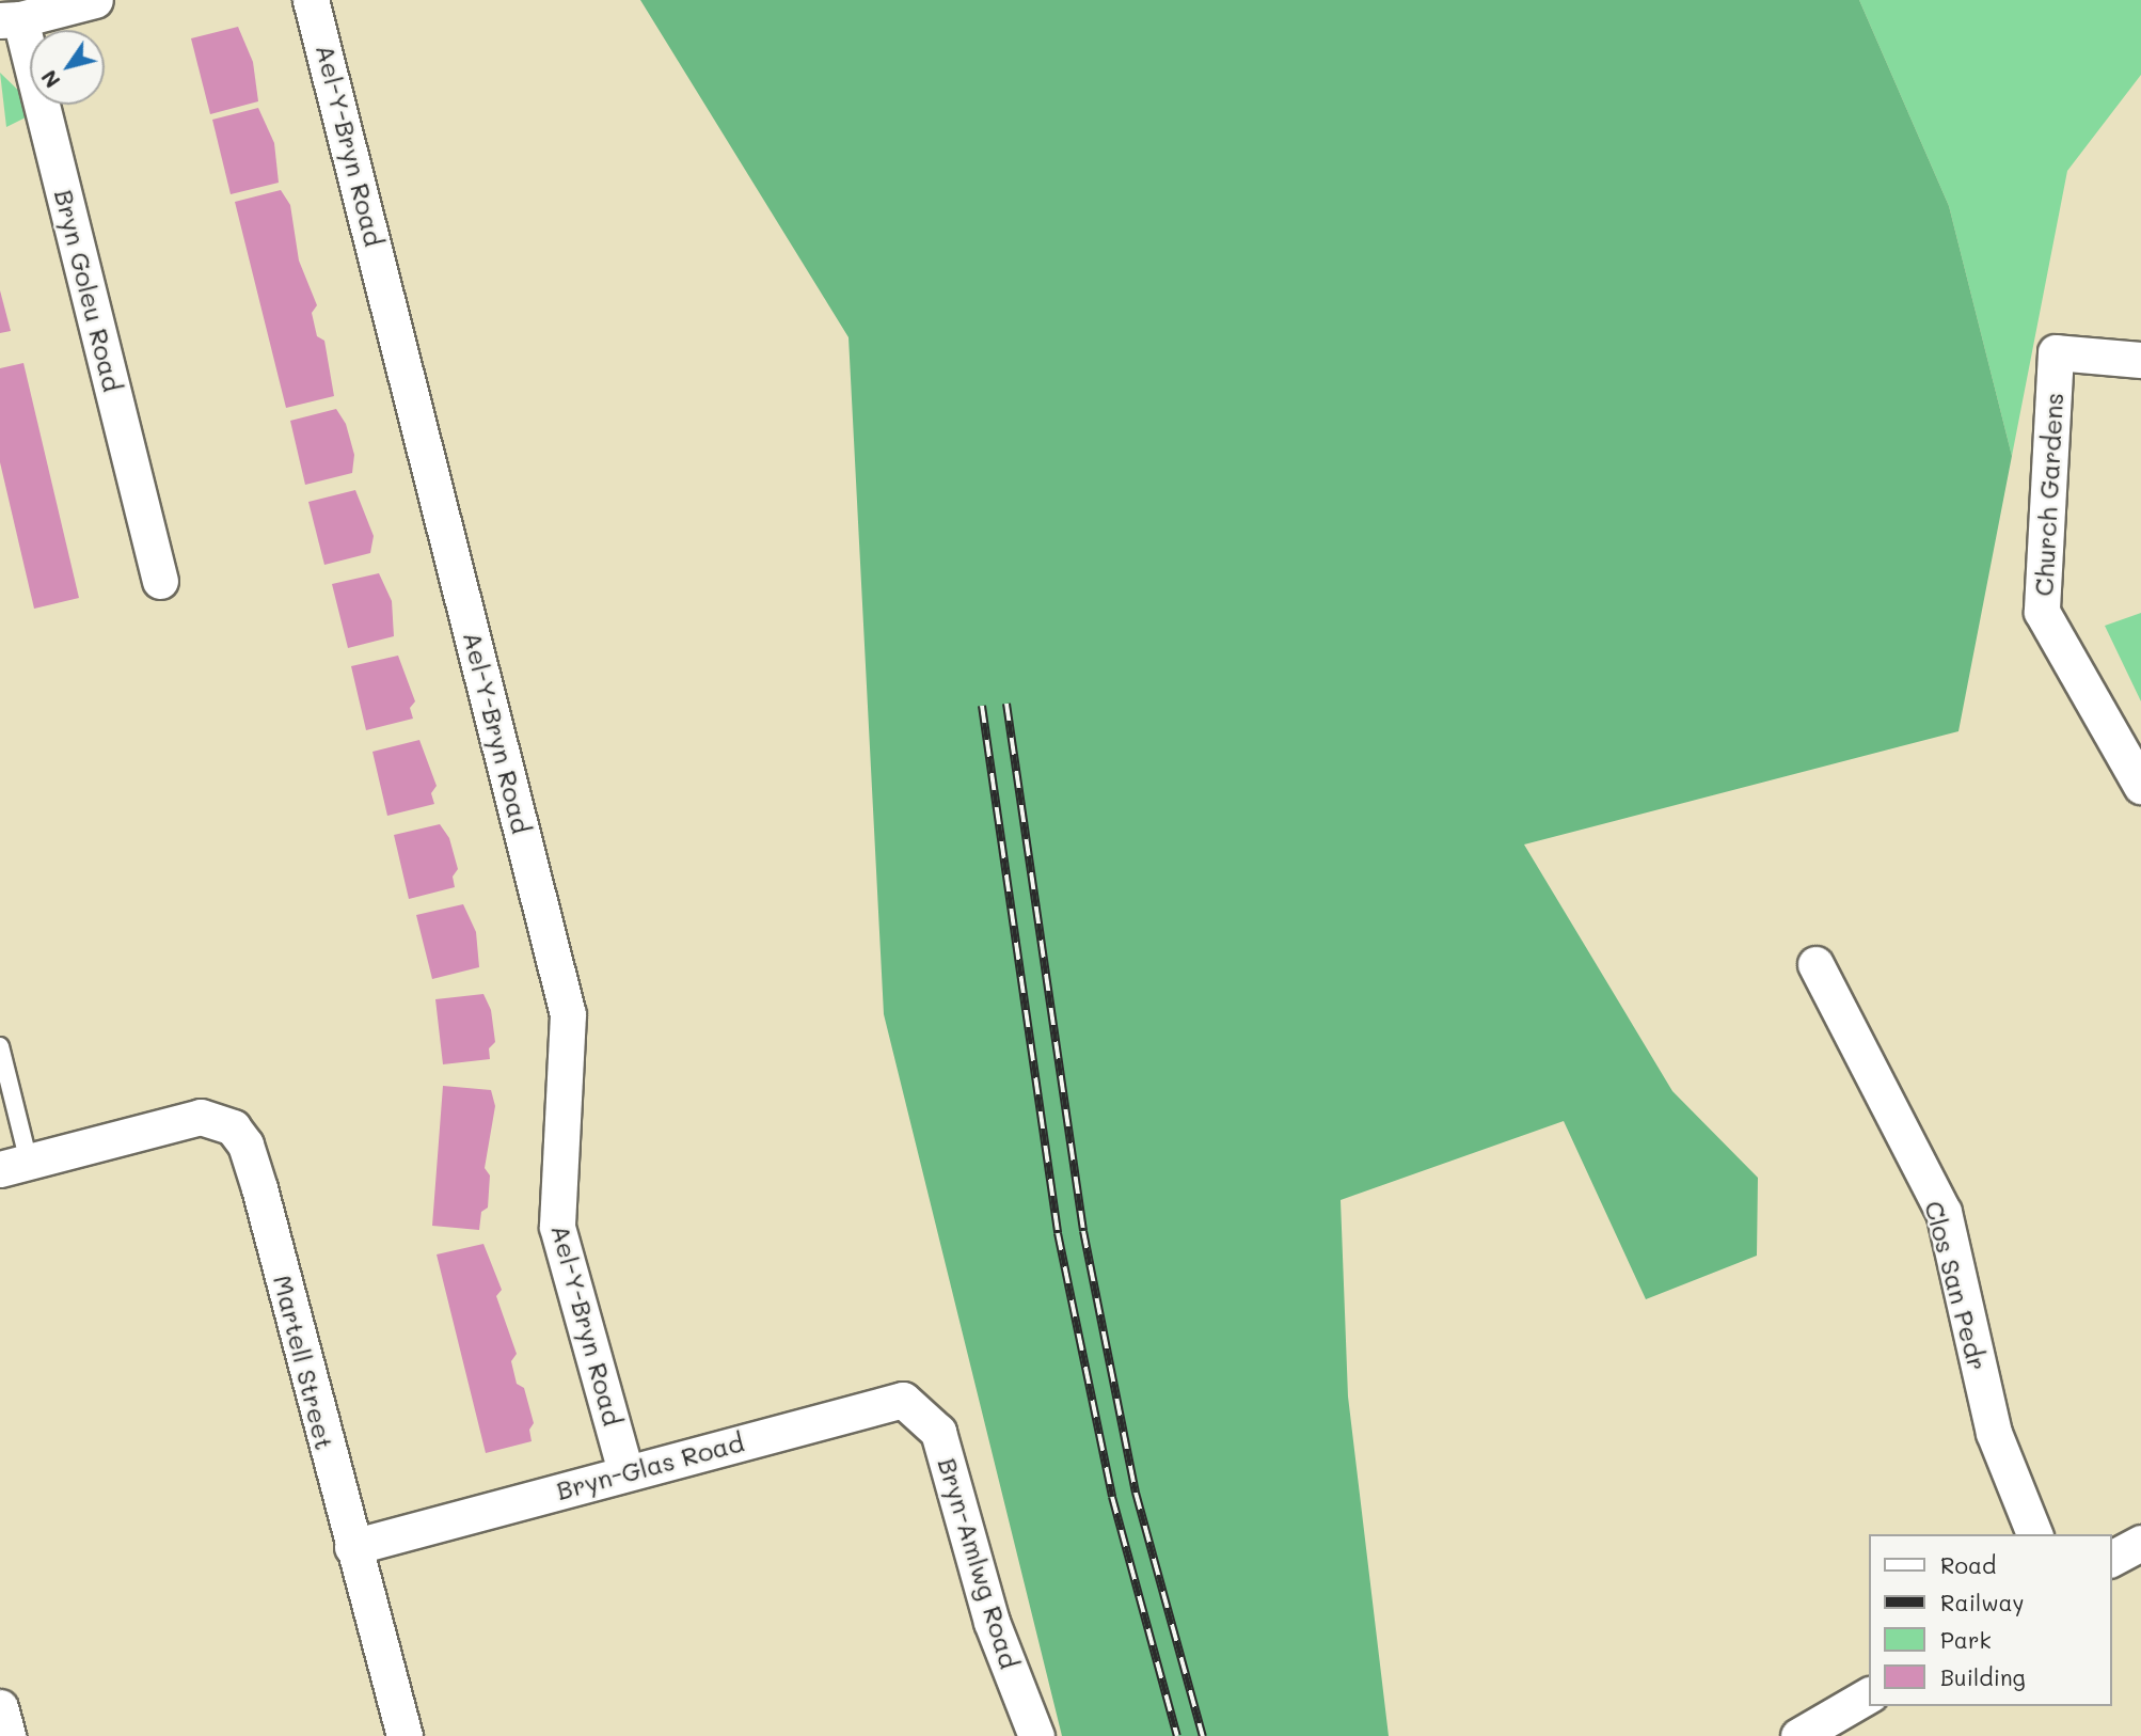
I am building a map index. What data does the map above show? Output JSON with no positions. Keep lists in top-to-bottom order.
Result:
{
  "streets": {
    "street": [
      "Ael-Y-Bryn Road",
      "Bryn Goleu Road",
      "Church Gardens",
      "Clos San Pedr",
      "Martell Street",
      "Bryn-Glas Road",
      "Bryn-Amlwg Road"
    ]
  },
  "crossings": [
    ["Ael-Y-Bryn Road", "Bryn-Glas Road"],
    ["Martell Street", "Bryn-Glas Road"],
    ["Bryn-Glas Road", "Bryn-Amlwg Road"]
  ],
  "legend": [
    "Road",
    "Railway",
    "Park",
    "Building"
  ],
  "north": "bottom left"
}
